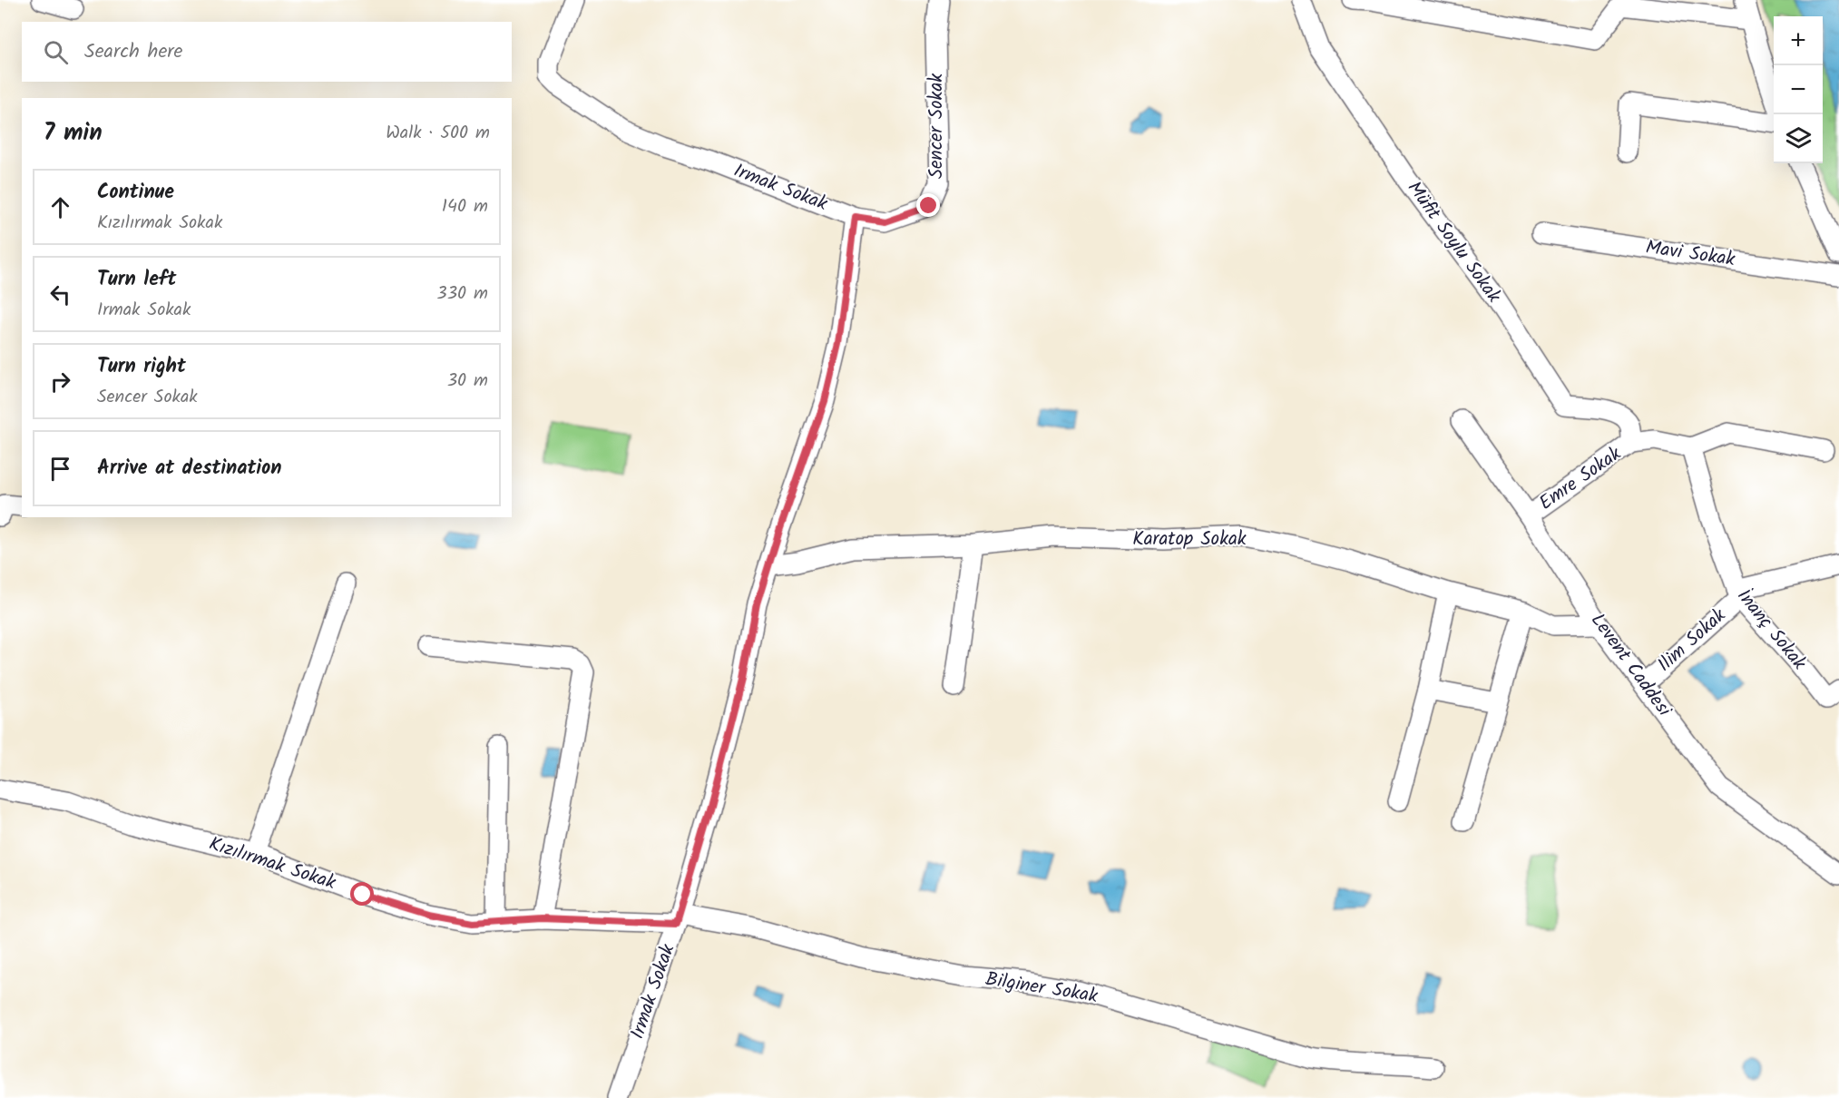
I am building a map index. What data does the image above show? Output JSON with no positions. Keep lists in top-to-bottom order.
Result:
{
  "streets": {
    "street": [
      "Sencer Sokak",
      "Irmak Sokak",
      "Müfit Soylu Sokak",
      "Mavi Sokak",
      "Emre Sokak",
      "Karatop Sokak",
      "İnanç Sokak",
      "Ilim Sokak",
      "Levent Caddesi",
      "Kızılırmak Sokak",
      "Bilginer Sokak"
    ]
  },
  "crossings": [
    ["Sencer Sokak", "Irmak Sokak"],
    ["Irmak Sokak", "Karatop Sokak"],
    ["Irmak Sokak", "Kızılırmak Sokak"],
    ["Irmak Sokak", "Bilginer Sokak"],
    ["Müfit Soylu Sokak", "Emre Sokak"],
    ["Emre Sokak", "İnanç Sokak"],
    ["Emre Sokak", "Levent Caddesi"],
    ["Karatop Sokak", "Levent Caddesi"],
    ["İnanç Sokak", "Ilim Sokak"],
    ["Ilim Sokak", "Levent Caddesi"],
    ["Kızılırmak Sokak", "Bilginer Sokak"]
  ],
  "page": {
    "map_buttons": ["+", "−"],
    "search": "Search here",
    "heading": ["7 min", "Walk · 500 m"],
    "list": [
      ["Continue", "Kızılırmak Sokak", "140 m"],
      ["Turn left", "Irmak Sokak", "330 m"],
      ["Turn right", "Sencer Sokak", "30 m"],
      "Arrive at destination"
    ]
  }
}
